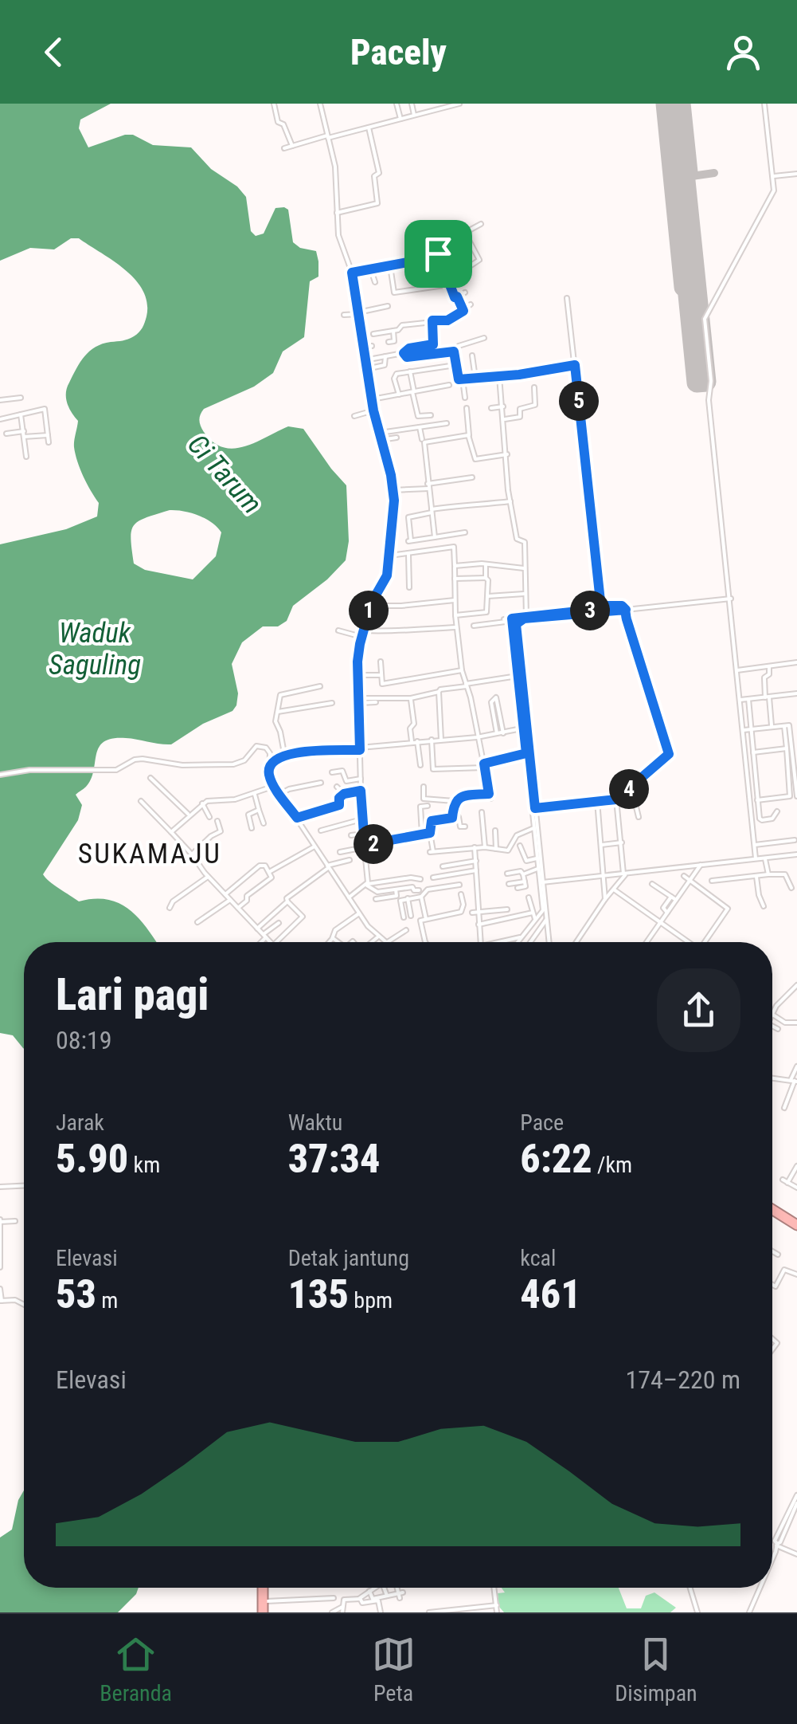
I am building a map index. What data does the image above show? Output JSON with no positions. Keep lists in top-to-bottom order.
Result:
{
  "districts": ["SUKAMAJU"],
  "water": ["Ci Tarum", "Waduk Saguling"],
  "page": {
    "header": "Pacely",
    "pins": [
      "5",
      "1",
      "3",
      "4",
      "2"
    ],
    "heading": ["Lari pagi", "08:19"],
    "stats": [
      ["Jarak", "5.90 km"],
      ["Waktu", "37:34"],
      ["Pace", "6:22 /km"],
      ["Elevasi", "53 m"],
      ["Detak jantung", "135 bpm"],
      ["kcal", "461"]
    ],
    "chart": ["Elevasi", "174–220 m"],
    "tabs": ["Beranda", "Peta", "Disimpan"]
  }
}
